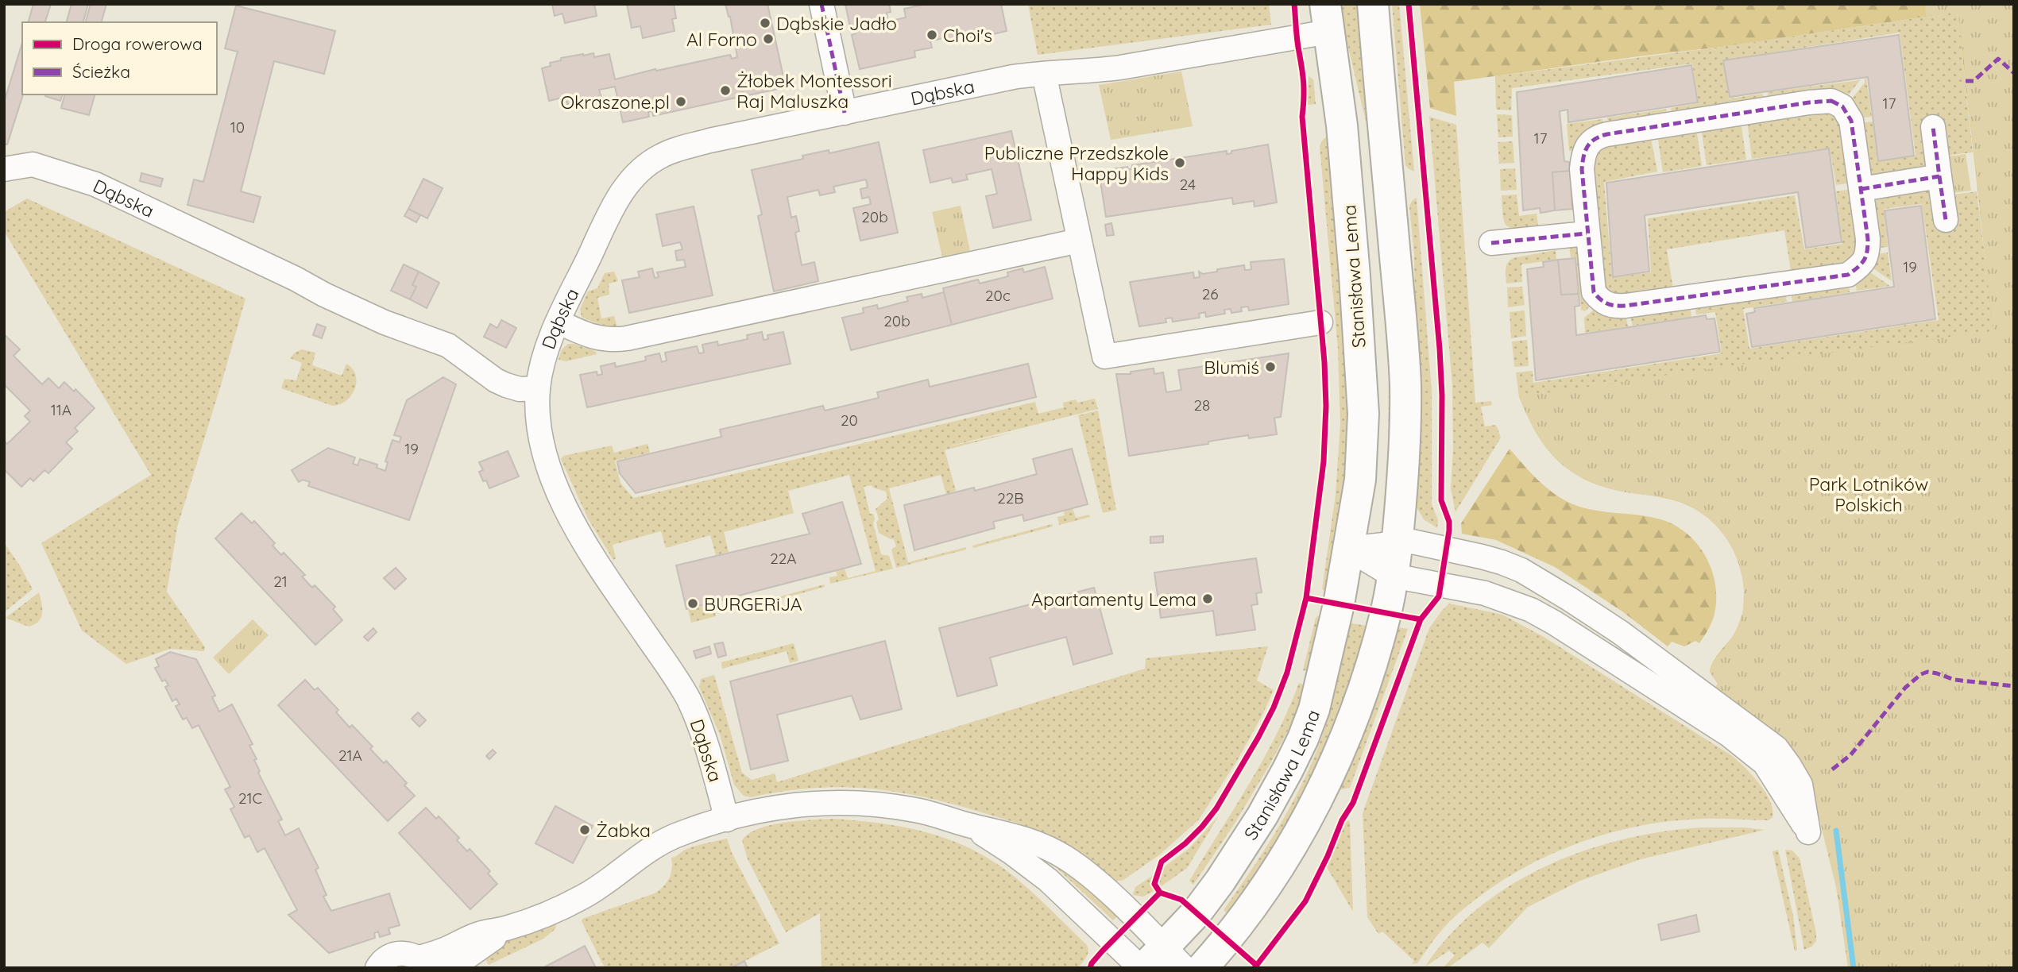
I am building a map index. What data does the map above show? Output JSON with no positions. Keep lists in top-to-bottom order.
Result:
{
  "streets": {
    "main road": ["Stanisława Lema"],
    "street": ["Dąbska"]
  },
  "crossings": [
    ["Dąbska", "Stanisława Lema"]
  ],
  "parks": ["Park Lotników Polskich"],
  "places": [
    "Dąbskie Jadło",
    "Choi's",
    "Al Forno",
    "Żłobek Montessori Raj Maluszka",
    "Okraszone.pl",
    "Publiczne Przedszkole Happy Kids",
    "Blumiś",
    "Apartamenty Lema",
    "BURGERiJA",
    "Żabka"
  ],
  "house_numbers": [
    "17",
    "10",
    "17",
    "24",
    "20b",
    "19",
    "26",
    "20c",
    "20b",
    "28",
    "11A",
    "20",
    "19",
    "22B",
    "22A",
    "21",
    "21A",
    "21C"
  ],
  "legend": ["Droga rowerowa", "Ścieżka"]
}
